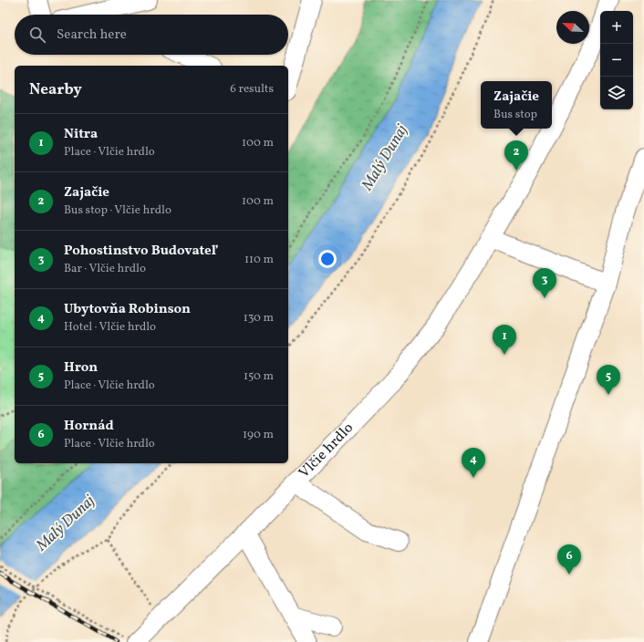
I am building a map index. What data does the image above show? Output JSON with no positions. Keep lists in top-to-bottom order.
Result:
{
  "streets": {
    "street": ["Vlčie hrdlo"]
  },
  "water": ["Malý Dunaj"],
  "north": "top left",
  "page": {
    "map_buttons": ["+", "−"],
    "search": "Search here",
    "heading": ["Nearby", "6 results"],
    "popup": ["Zajačie", "Bus stop"],
    "list": [
      {
        "mark": "1",
        "name": "Nitra",
        "note": "Place · Vlčie hrdlo",
        "value": "100 m"
      },
      {
        "mark": "2",
        "name": "Zajačie",
        "note": "Bus stop · Vlčie hrdlo",
        "value": "100 m"
      },
      {
        "mark": "3",
        "name": "Pohostinstvo Budovateľ",
        "note": "Bar · Vlčie hrdlo",
        "value": "110 m"
      },
      {
        "mark": "4",
        "name": "Ubytovňa Robinson",
        "note": "Hotel · Vlčie hrdlo",
        "value": "130 m"
      },
      {
        "mark": "5",
        "name": "Hron",
        "note": "Place · Vlčie hrdlo",
        "value": "150 m"
      },
      {
        "mark": "6",
        "name": "Hornád",
        "note": "Place · Vlčie hrdlo",
        "value": "190 m"
      }
    ],
    "pins": [
      "2",
      "3",
      "1",
      "5",
      "4",
      "6"
    ]
  }
}
